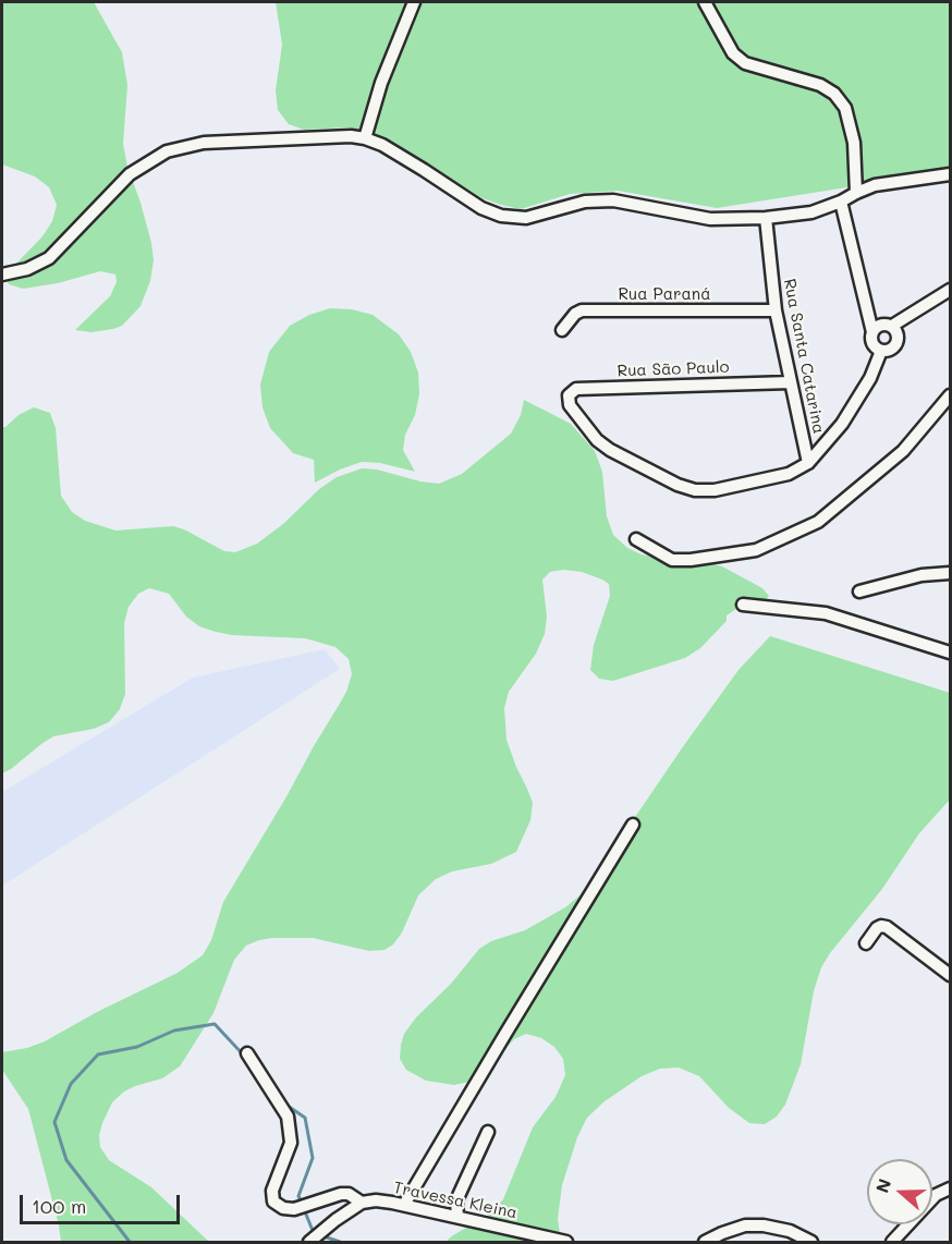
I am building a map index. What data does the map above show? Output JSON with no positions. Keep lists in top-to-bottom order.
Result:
{
  "streets": {
    "street": [
      "Rua Paraná",
      "Rua Santa Catarina",
      "Rua São Paulo",
      "Travessa Kleina"
    ]
  },
  "crossings": [
    ["Rua Paraná", "Rua Santa Catarina"],
    ["Rua Santa Catarina", "Rua São Paulo"]
  ],
  "scale_bar": "100 m",
  "north": "left"
}
